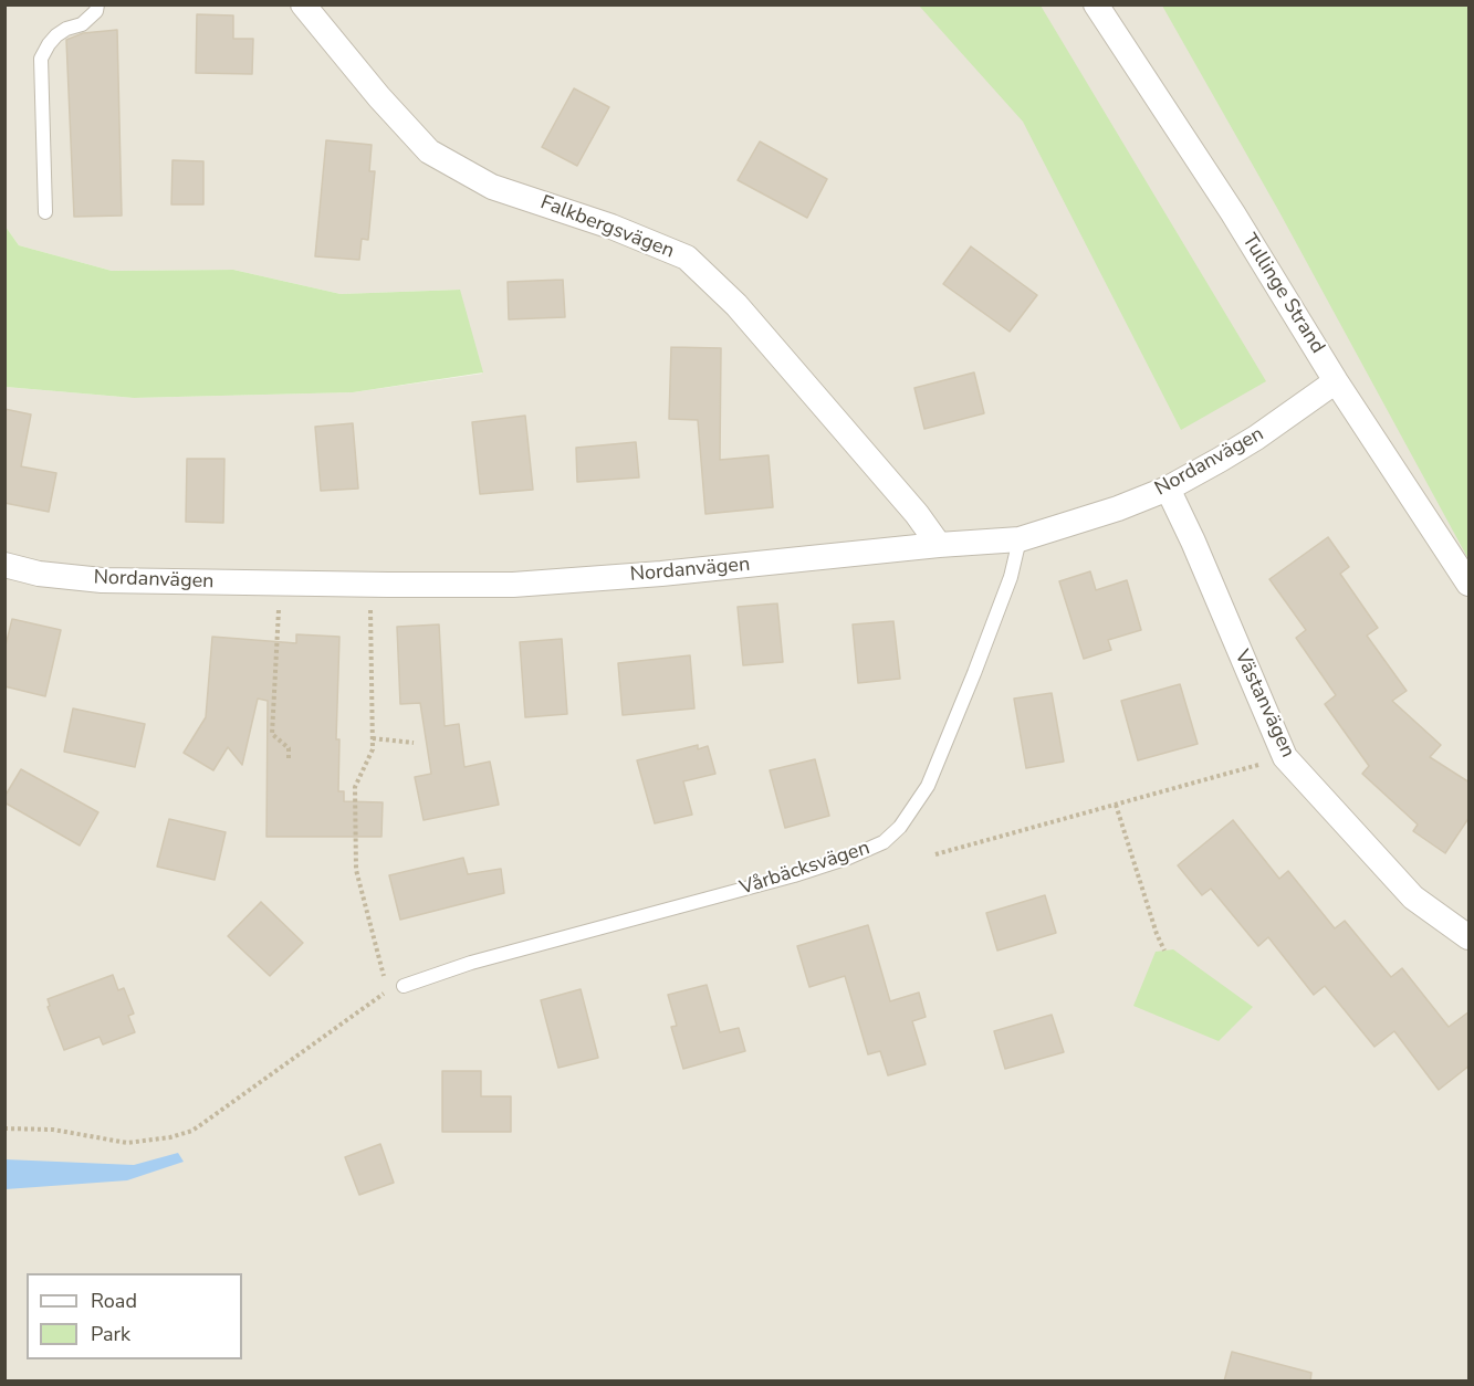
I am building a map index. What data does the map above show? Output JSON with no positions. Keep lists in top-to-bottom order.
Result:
{
  "streets": {
    "street": [
      "Falkbergsvägen",
      "Tullinge Strand",
      "Nordanvägen",
      "Västanvägen"
    ],
    "lane": ["Vårbäcksvägen"]
  },
  "crossings": [
    ["Falkbergsvägen", "Nordanvägen"],
    ["Tullinge Strand", "Nordanvägen"],
    ["Nordanvägen", "Västanvägen"],
    ["Nordanvägen", "Vårbäcksvägen"]
  ],
  "legend": ["Road", "Park"]
}
